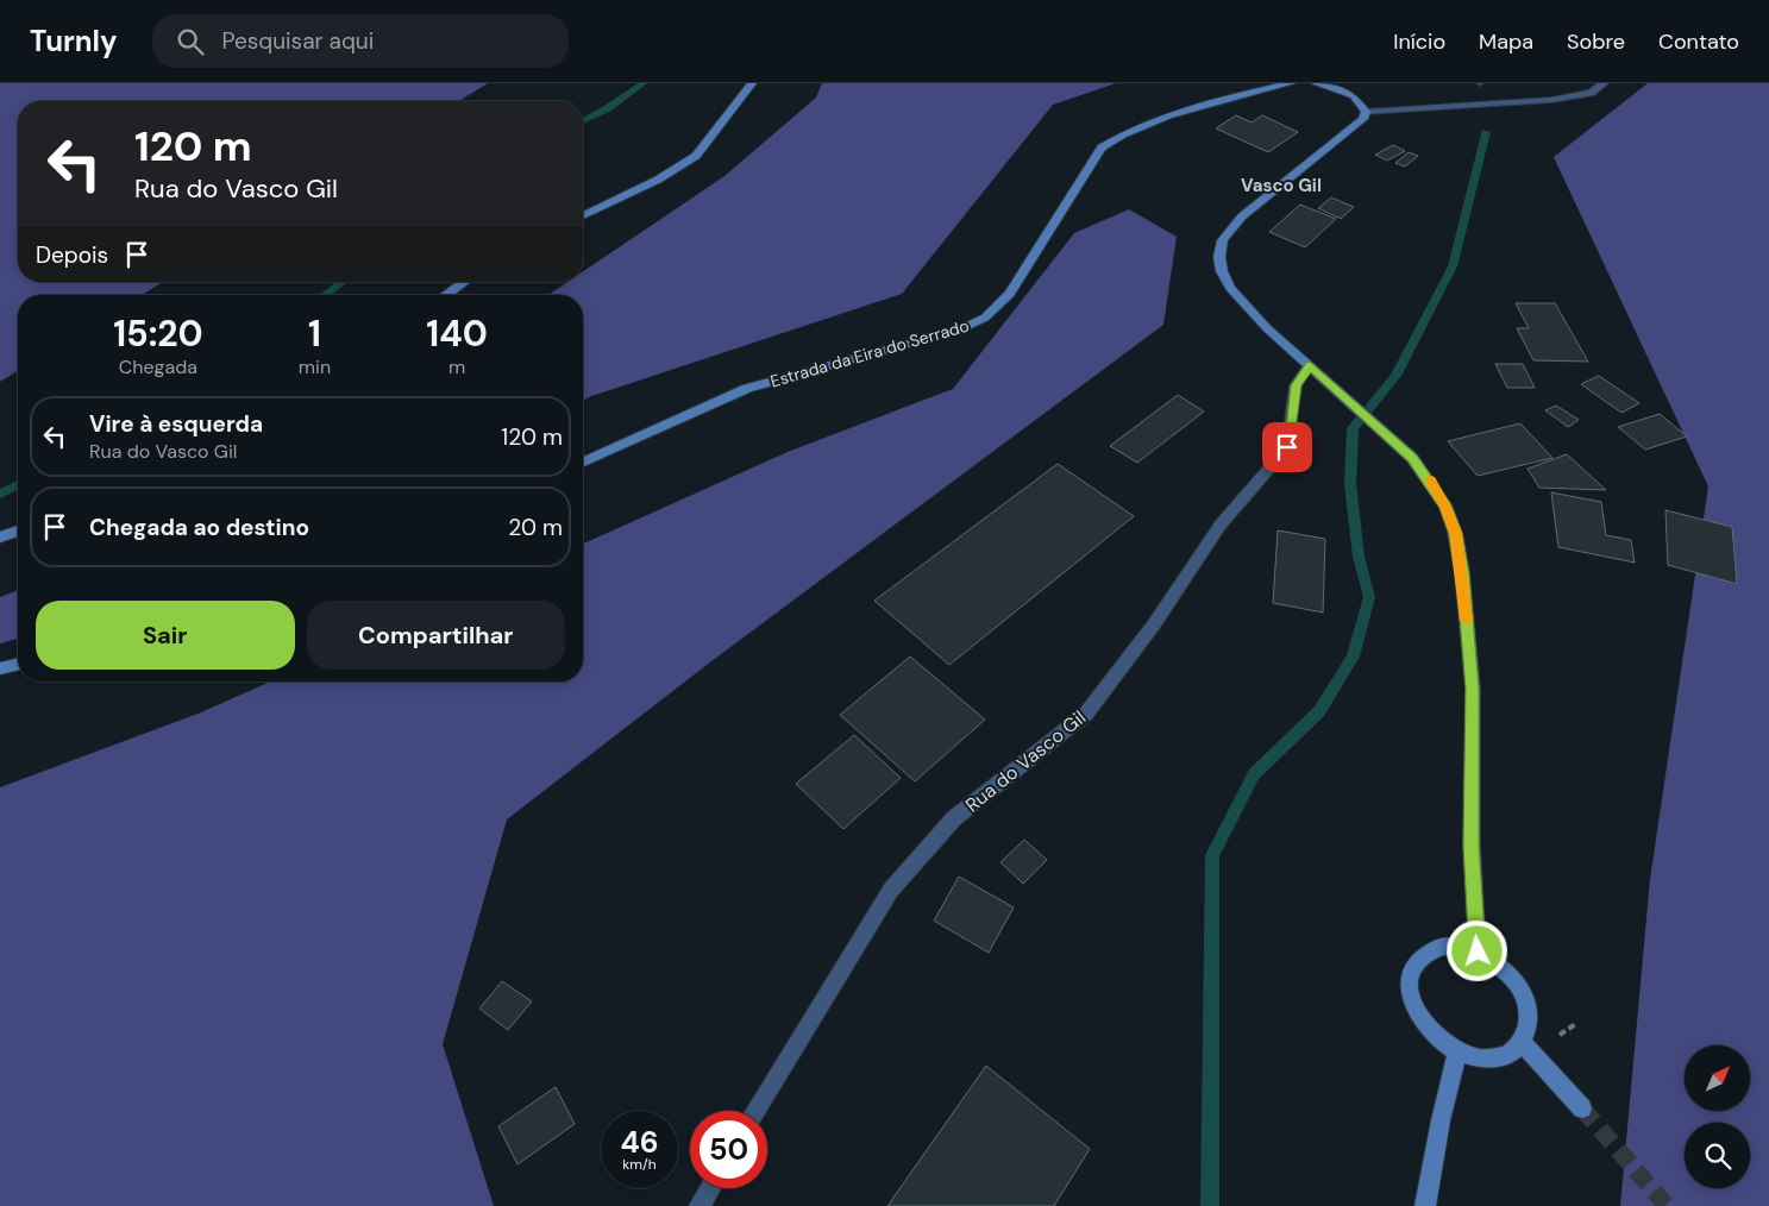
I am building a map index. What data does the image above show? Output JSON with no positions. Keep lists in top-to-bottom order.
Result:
{
  "streets": {
    "main road": ["Estrada da Eira do Serrado"],
    "street": ["Rua do Vasco Gil"]
  },
  "districts": ["Vasco Gil"],
  "north": "top right",
  "page": {
    "header": "Turnly",
    "search": "Pesquisar aqui",
    "nav": [
      "Início",
      "Mapa",
      "Sobre",
      "Contato"
    ],
    "turn": ["120 m", "Rua do Vasco Gil"],
    "then": "Depois",
    "eta": [
      "15:20",
      "Chegada",
      "1",
      "min",
      "140",
      "m"
    ],
    "list": [
      {
        "name": "Vire à esquerda",
        "note": "Rua do Vasco Gil",
        "value": "120 m"
      },
      {
        "name": "Chegada ao destino",
        "value": "20 m"
      }
    ],
    "buttons": ["Sair", "Compartilhar"],
    "speed": "46 km/h",
    "limit": "50"
  }
}
